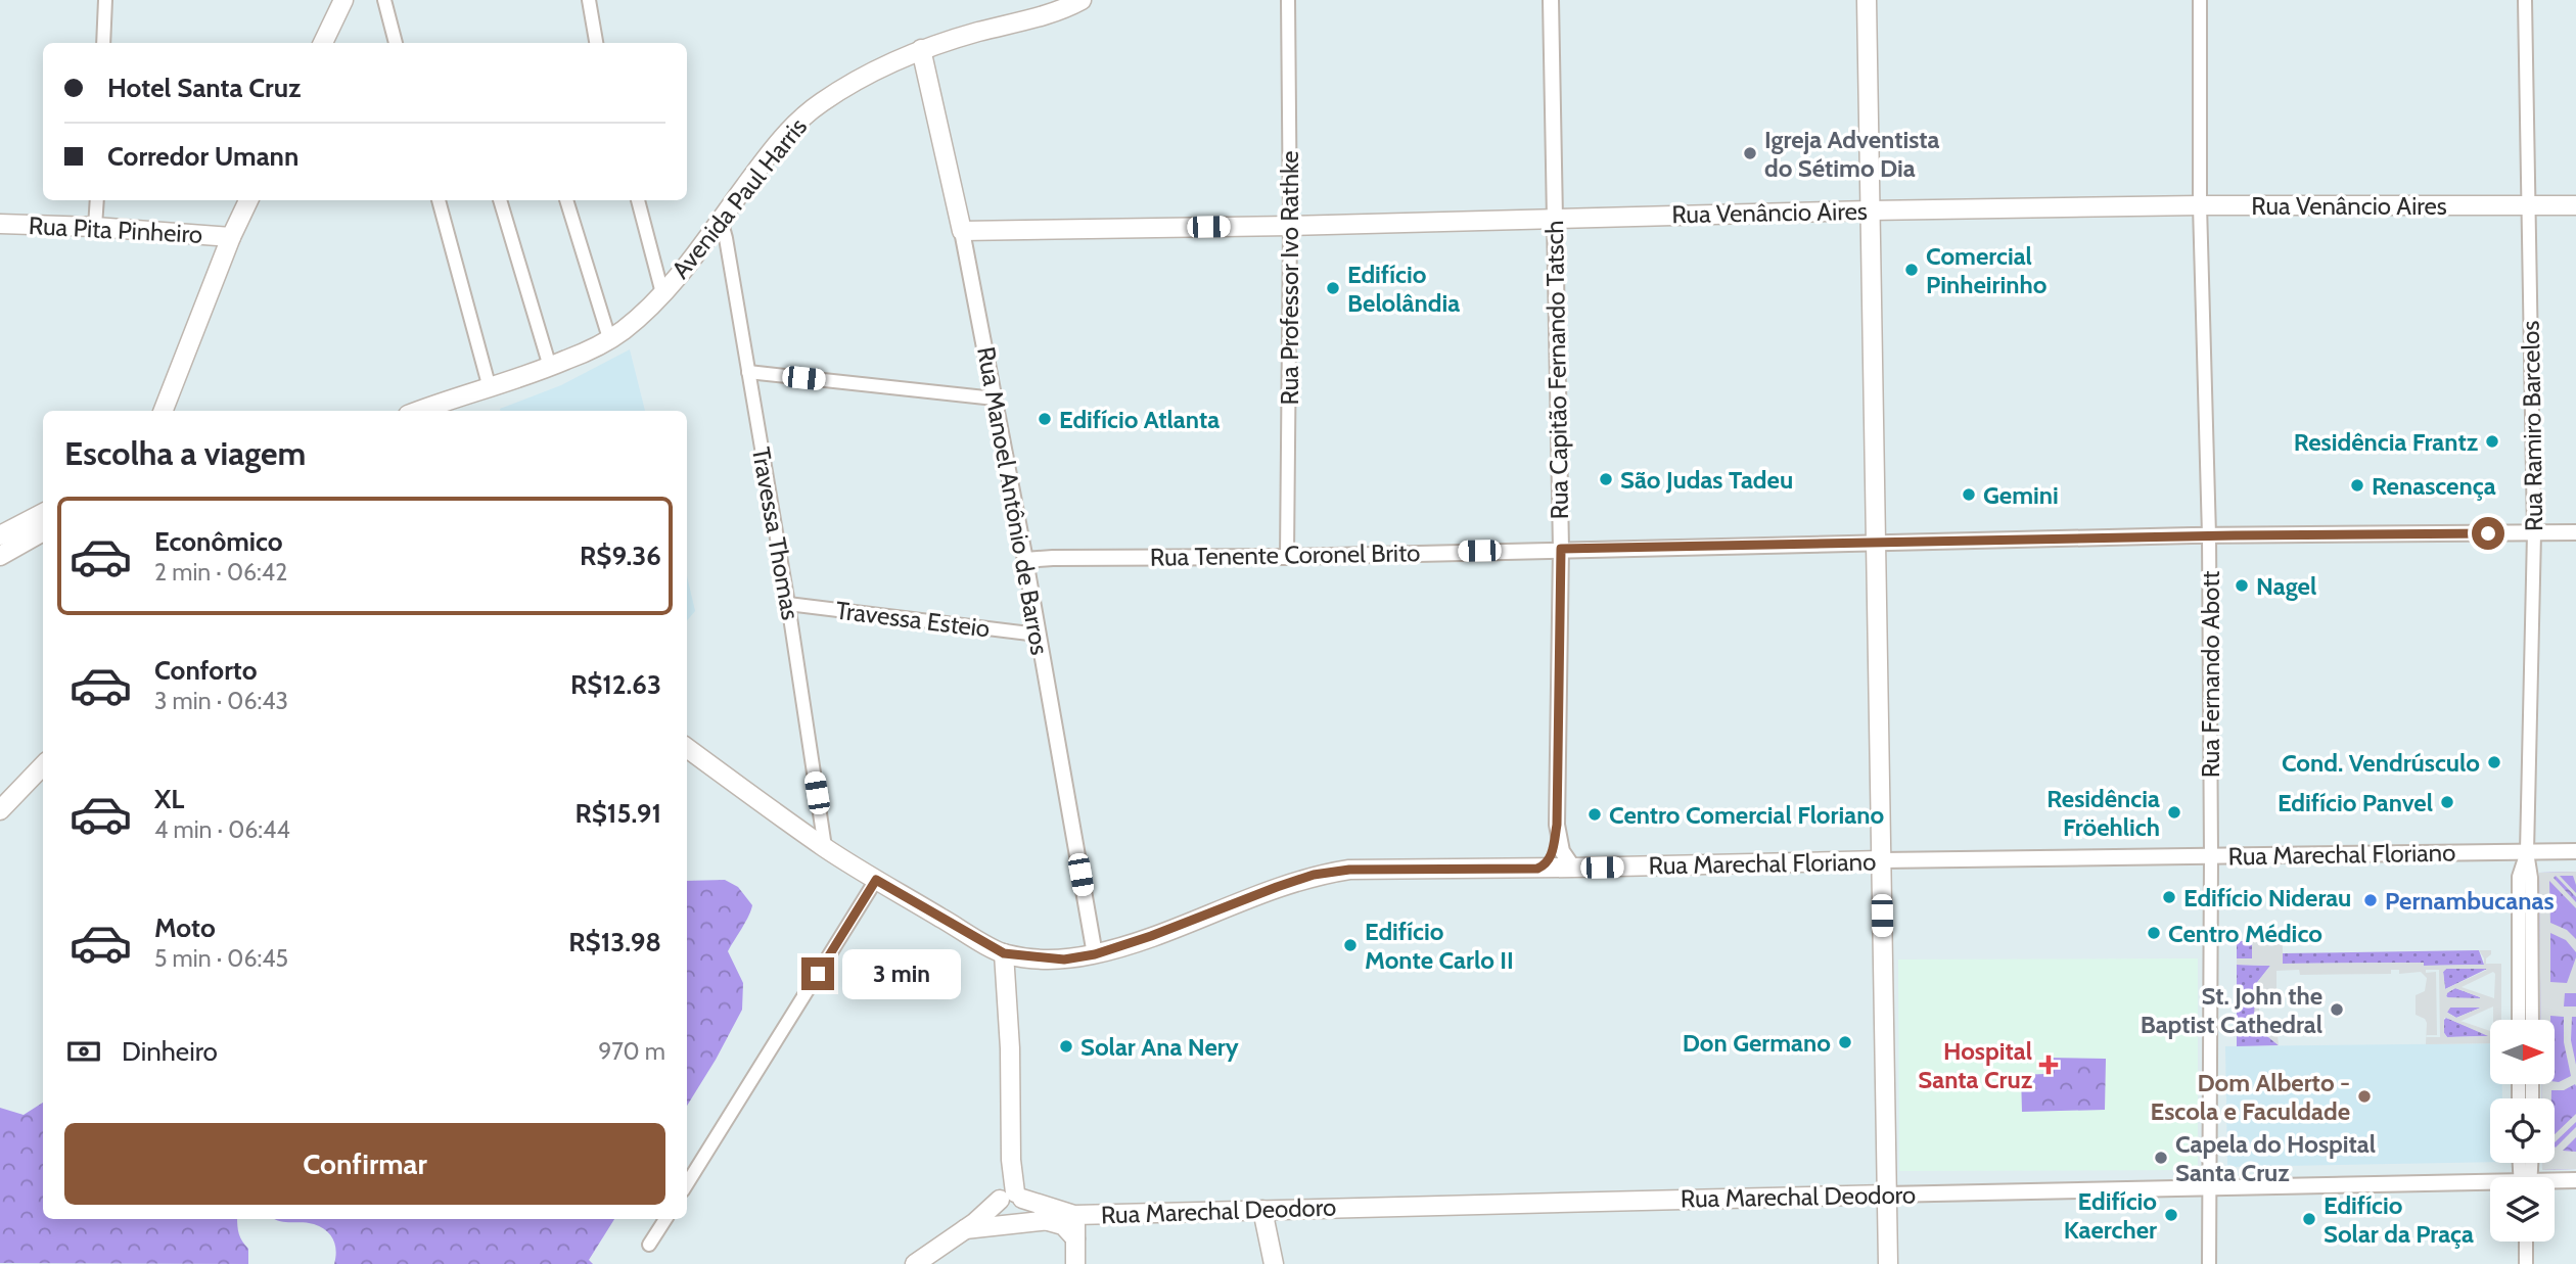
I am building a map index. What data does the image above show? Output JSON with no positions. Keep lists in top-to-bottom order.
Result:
{
  "streets": {
    "main road": [
      "Avenida Paul Harris",
      "Rua Venâncio Aires",
      "Rua Pita Pinheiro",
      "Rua Manoel Antônio de Barros",
      "Rua Marechal Floriano",
      "Rua Marechal Deodoro"
    ],
    "street": [
      "Rua Professor Ivo Rathke",
      "Rua Capitão Fernando Tatsch",
      "Rua Ramiro Barcelos",
      "Travessa Thomas",
      "Rua Tenente Coronel Brito",
      "Travessa Esteio",
      "Rua Fernando Abott"
    ]
  },
  "crossings": [
    ["Avenida Paul Harris", "Rua Manoel Antônio de Barros"],
    ["Avenida Paul Harris", "Travessa Thomas"],
    ["Rua Venâncio Aires", "Rua Professor Ivo Rathke"],
    ["Rua Venâncio Aires", "Rua Capitão Fernando Tatsch"],
    ["Rua Venâncio Aires", "Rua Ramiro Barcelos"],
    ["Rua Venâncio Aires", "Rua Manoel Antônio de Barros"],
    ["Rua Venâncio Aires", "Rua Fernando Abott"],
    ["Rua Professor Ivo Rathke", "Rua Tenente Coronel Brito"],
    ["Rua Capitão Fernando Tatsch", "Rua Tenente Coronel Brito"],
    ["Rua Capitão Fernando Tatsch", "Rua Marechal Floriano"],
    ["Rua Ramiro Barcelos", "Rua Tenente Coronel Brito"],
    ["Rua Ramiro Barcelos", "Rua Marechal Floriano"],
    ["Rua Manoel Antônio de Barros", "Rua Tenente Coronel Brito"],
    ["Rua Manoel Antônio de Barros", "Travessa Esteio"],
    ["Rua Manoel Antônio de Barros", "Rua Marechal Floriano"],
    ["Travessa Thomas", "Travessa Esteio"],
    ["Travessa Thomas", "Rua Marechal Floriano"],
    ["Rua Tenente Coronel Brito", "Rua Fernando Abott"],
    ["Rua Fernando Abott", "Rua Marechal Floriano"],
    ["Rua Fernando Abott", "Rua Marechal Deodoro"]
  ],
  "places": {
    "other": [
      "Igreja Adventista do Sétimo Dia",
      "Comercial Pinheirinho",
      "Edifício Belolândia",
      "Edifício Atlanta",
      "Residência Frantz",
      "São Judas Tadeu",
      "Renascença",
      "Gemini",
      "Nagel",
      "Cond. Vendrúsculo",
      "Edifício Panvel",
      "Residência Fröehlich",
      "Centro Comercial Floriano",
      "Edifício Niderau",
      "Pernambucanas",
      "Centro Médico",
      "Edifício Monte Carlo II",
      "St. John the Baptist Cathedral",
      "Don Germano",
      "Solar Ana Nery",
      "Dom Alberto - Escola e Faculdade",
      "Capela do Hospital Santa Cruz",
      "Edifício Kaercher",
      "Edifício Solar da Praça"
    ],
    "health": ["Hospital Santa Cruz"]
  },
  "north": "right",
  "page": {
    "banner": ["Hotel Santa Cruz", "Corredor Umann"],
    "heading": "Escolha a viagem",
    "list": [
      {
        "name": "Econômico",
        "note": "2 min · 06:42",
        "value": "R$9.36"
      },
      {
        "name": "Conforto",
        "note": "3 min · 06:43",
        "value": "R$12.63"
      },
      {
        "name": "XL",
        "note": "4 min · 06:44",
        "value": "R$15.91"
      },
      {
        "name": "Moto",
        "note": "5 min · 06:45",
        "value": "R$13.98"
      }
    ],
    "bubble": "3 min",
    "pay": ["Dinheiro", "970 m"],
    "buttons": "Confirmar"
  }
}
